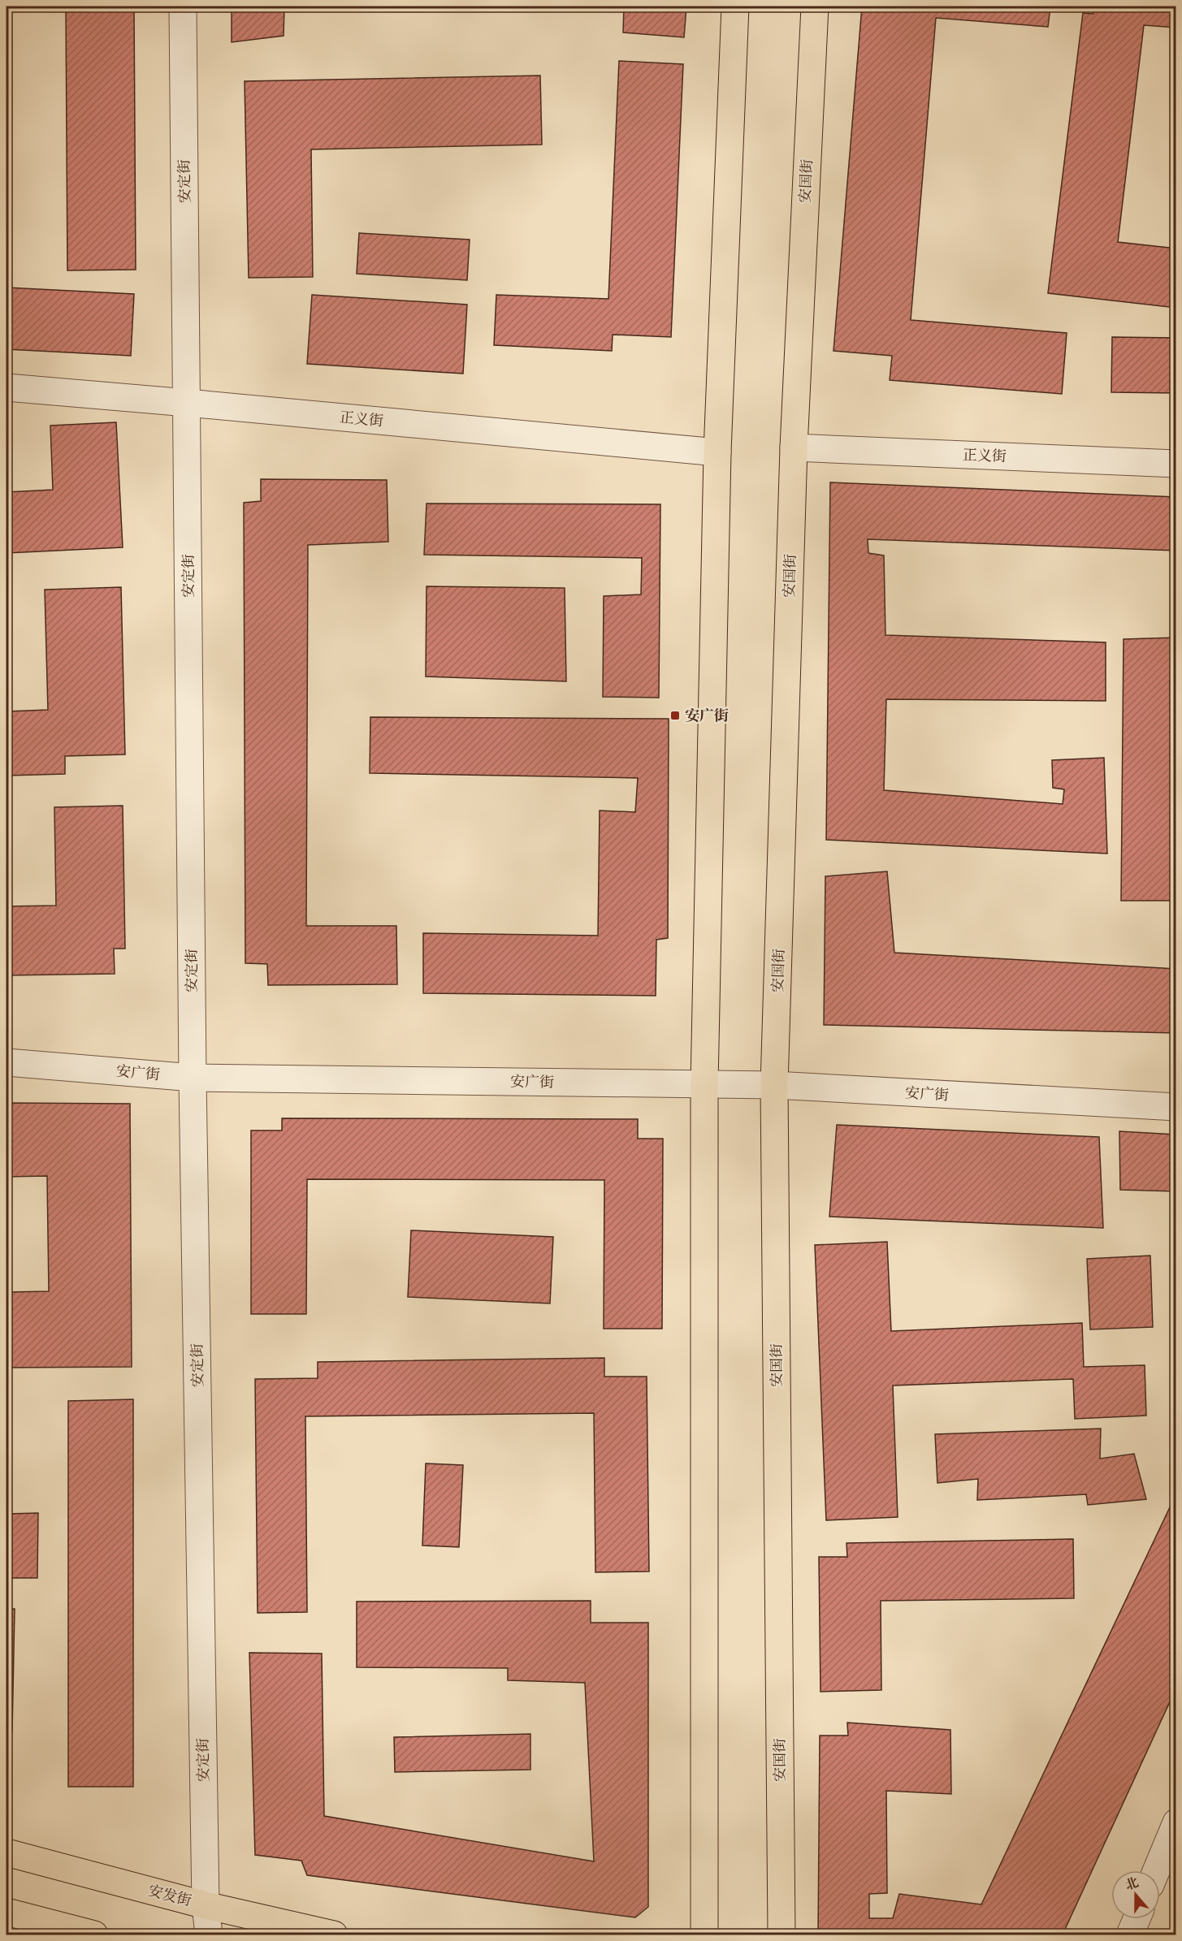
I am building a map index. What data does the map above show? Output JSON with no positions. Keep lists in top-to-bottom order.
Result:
{
  "streets": {
    "main road": ["安国街", "安发街"],
    "street": ["安定街", "正义街", "安广街"]
  },
  "crossings": [
    ["安定街", "正义街"],
    ["安定街", "安广街"],
    ["安定街", "安发街"],
    ["安国街", "正义街"],
    ["安国街", "安广街"]
  ],
  "places": {
    "transit": ["安广街"]
  },
  "north": "top"
}
